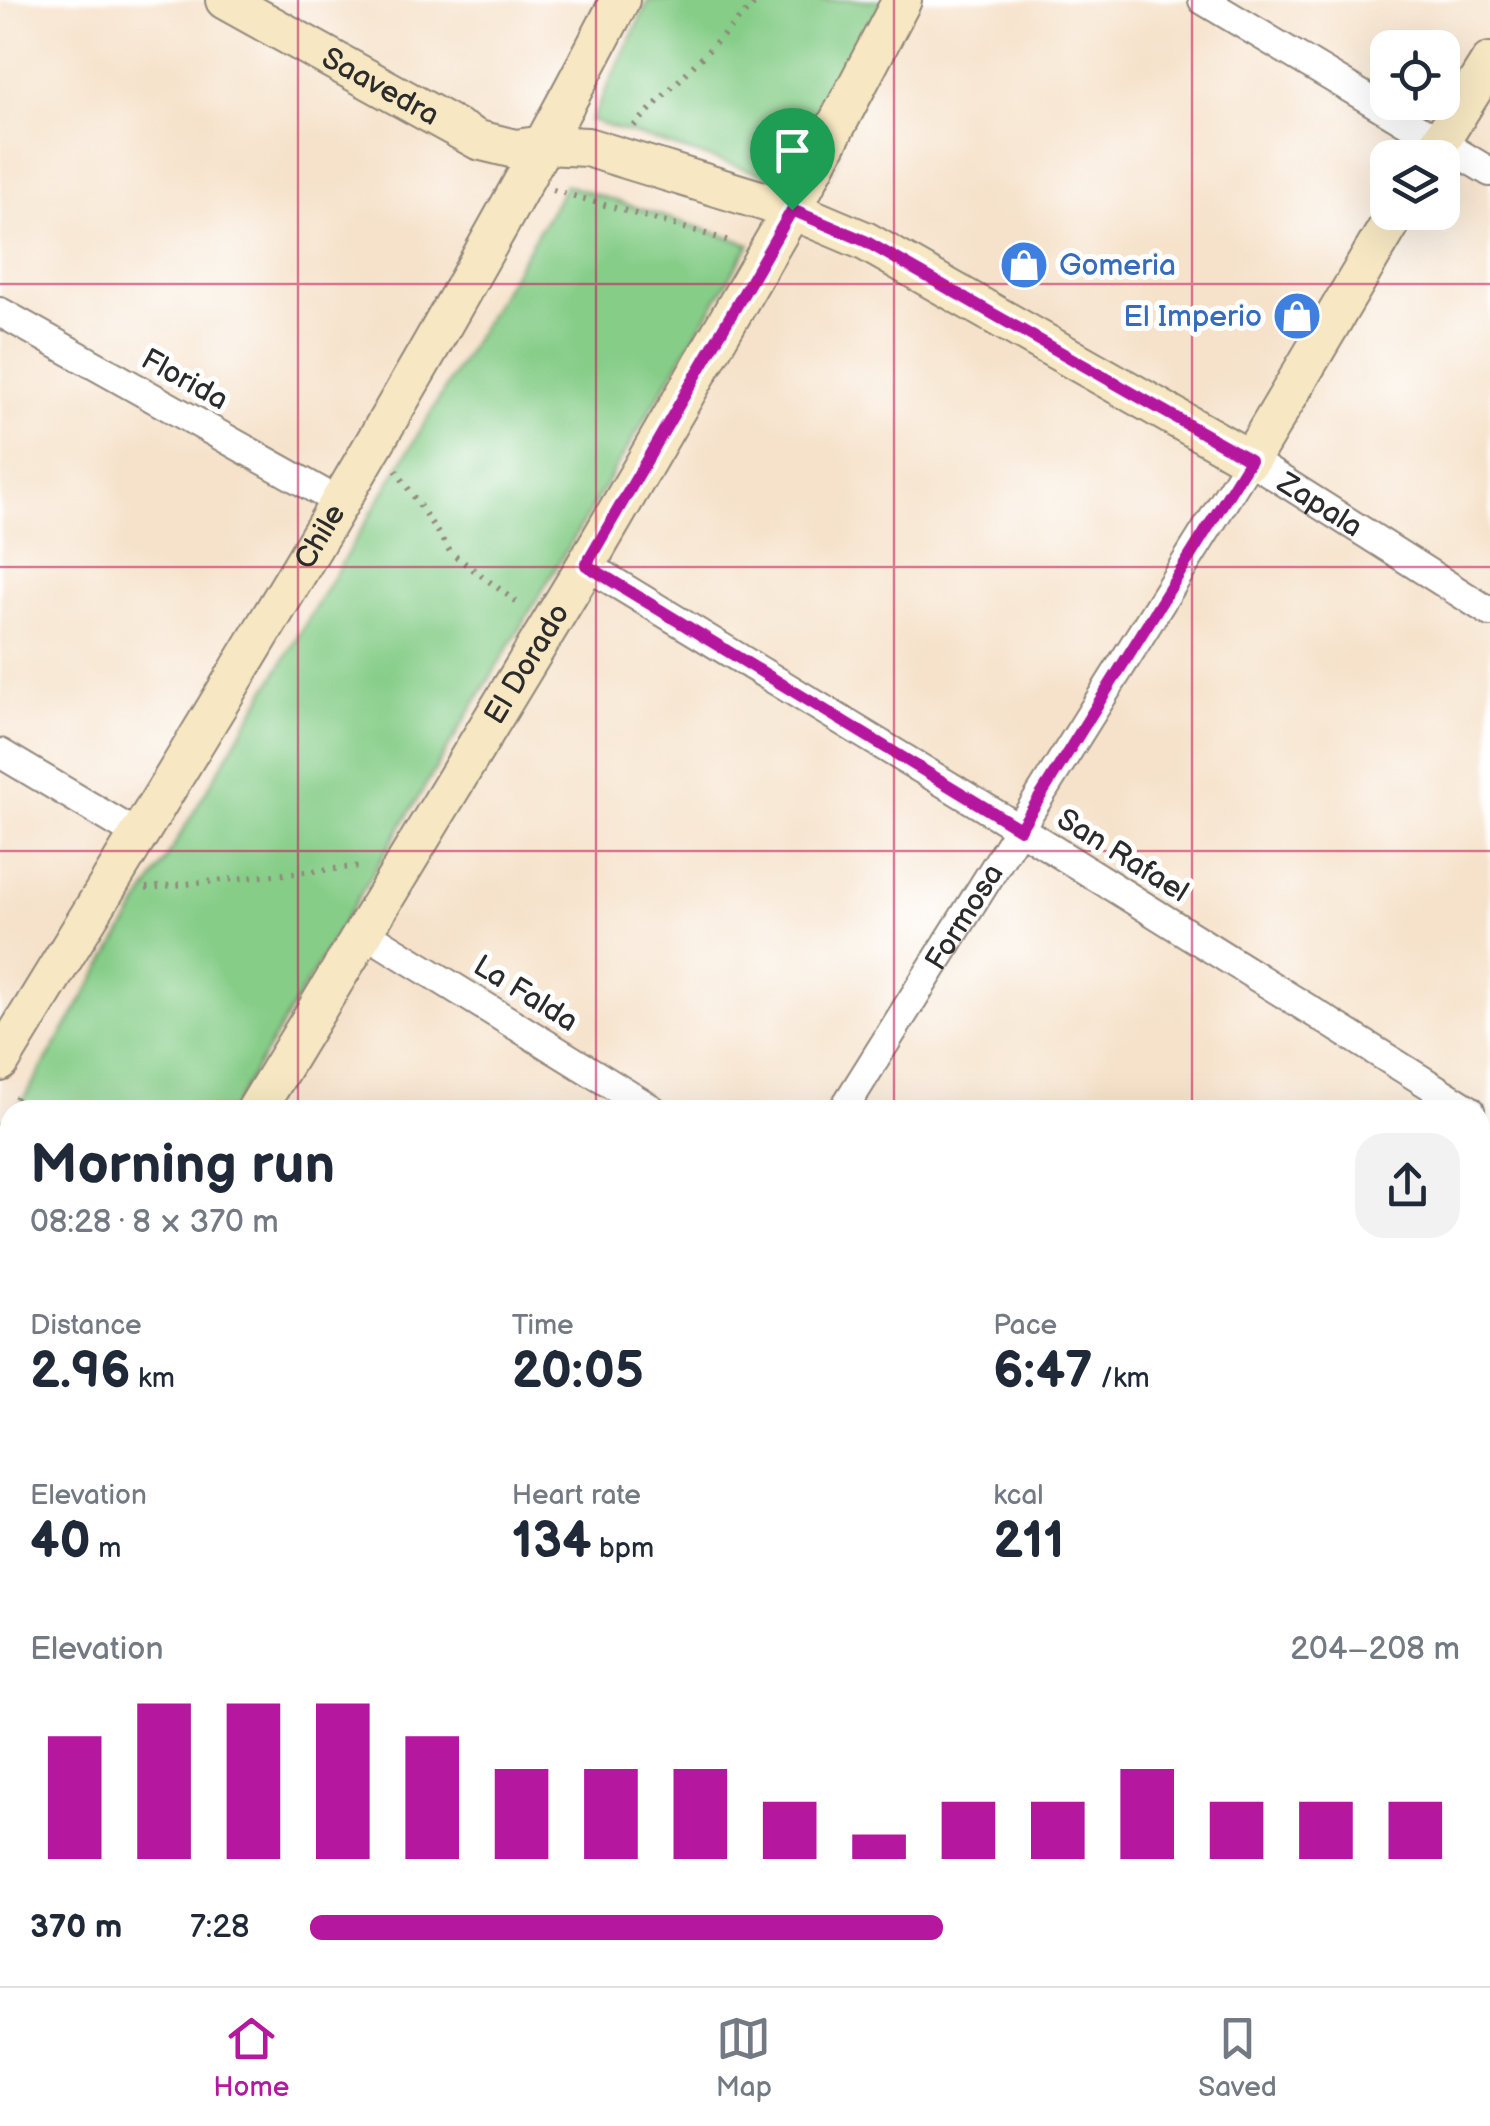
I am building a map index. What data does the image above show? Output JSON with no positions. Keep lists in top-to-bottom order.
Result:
{
  "streets": {
    "street": [
      "Saavedra",
      "Florida",
      "Zapala",
      "Chile",
      "El Dorado",
      "San Rafael",
      "Formosa",
      "La Falda"
    ]
  },
  "crossings": [
    ["Saavedra", "Zapala"],
    ["Saavedra", "Chile"],
    ["Florida", "Chile"],
    ["Zapala", "Chile"],
    ["Zapala", "El Dorado"],
    ["Zapala", "Formosa"],
    ["El Dorado", "San Rafael"],
    ["El Dorado", "La Falda"],
    ["San Rafael", "Formosa"]
  ],
  "places": {
    "shop": ["Gomeria", "El Imperio"]
  },
  "page": {
    "heading": ["Morning run", "08:28 · 8 × 370 m"],
    "stats": [
      ["Distance", "2.96 km"],
      ["Time", "20:05"],
      ["Pace", "6:47 /km"],
      ["Elevation", "40 m"],
      ["Heart rate", "134 bpm"],
      ["kcal", "211"]
    ],
    "chart": ["Elevation", "204–208 m"],
    "list": [
      {
        "name": "370 m",
        "note": "7:28"
      }
    ],
    "tabs": ["Home", "Map", "Saved"]
  }
}
